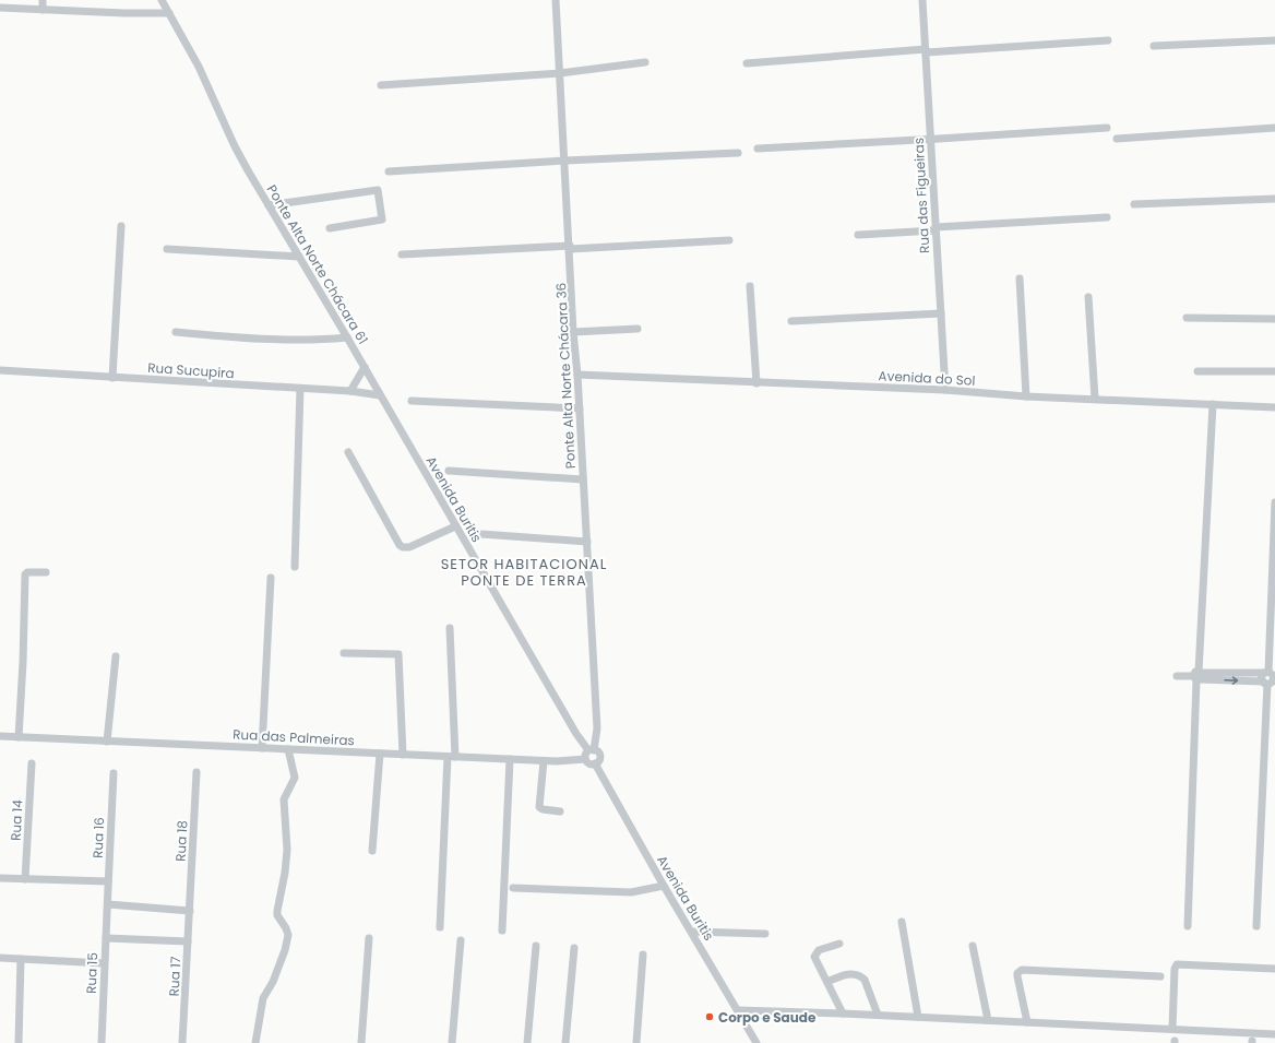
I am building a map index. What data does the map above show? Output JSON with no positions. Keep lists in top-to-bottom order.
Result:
{
  "streets": {
    "street": [
      "Rua das Figueiras",
      "Ponte Alta Norte Chácara 61",
      "Rua Sucupira",
      "Ponte Alta Norte Chácara 36",
      "Avenida do Sol",
      "Avenida Buritis",
      "Rua das Palmeiras",
      "Rua 14",
      "Rua 16",
      "Rua 18",
      "Rua 15",
      "Rua 17"
    ]
  },
  "crossings": [
    ["Rua das Figueiras", "Avenida do Sol"],
    ["Ponte Alta Norte Chácara 61", "Rua Sucupira"],
    ["Ponte Alta Norte Chácara 61", "Avenida Buritis"],
    ["Rua Sucupira", "Avenida Buritis"],
    ["Ponte Alta Norte Chácara 36", "Avenida do Sol"],
    ["Ponte Alta Norte Chácara 36", "Avenida Buritis"],
    ["Ponte Alta Norte Chácara 36", "Rua das Palmeiras"],
    ["Avenida Buritis", "Rua das Palmeiras"],
    ["Rua 16", "Rua 15"],
    ["Rua 18", "Rua 17"]
  ],
  "districts": ["SETOR HABITACIONAL PONTE DE TERRA"],
  "places": ["Corpo e Saude"]
}
